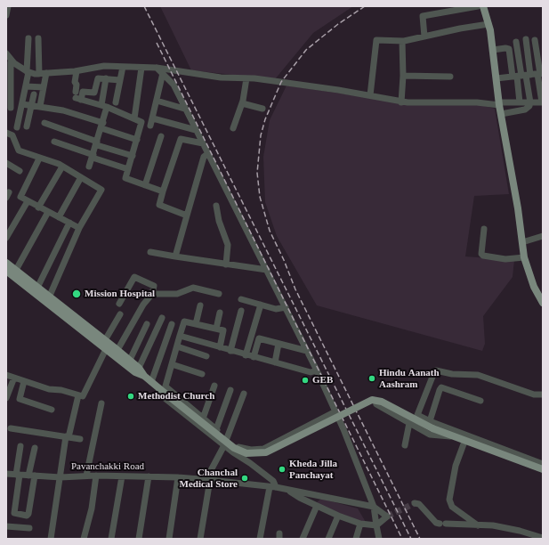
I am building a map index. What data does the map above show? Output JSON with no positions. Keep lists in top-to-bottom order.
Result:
{
  "streets": {
    "street": ["Pavanchakki Road"]
  },
  "places": [
    "Mission Hospital",
    "Hindu Aanath Aashram",
    "GEB",
    "Methodist Church",
    "Kheda Jilla Panchayat",
    "Chanchal Medical Store"
  ]
}
